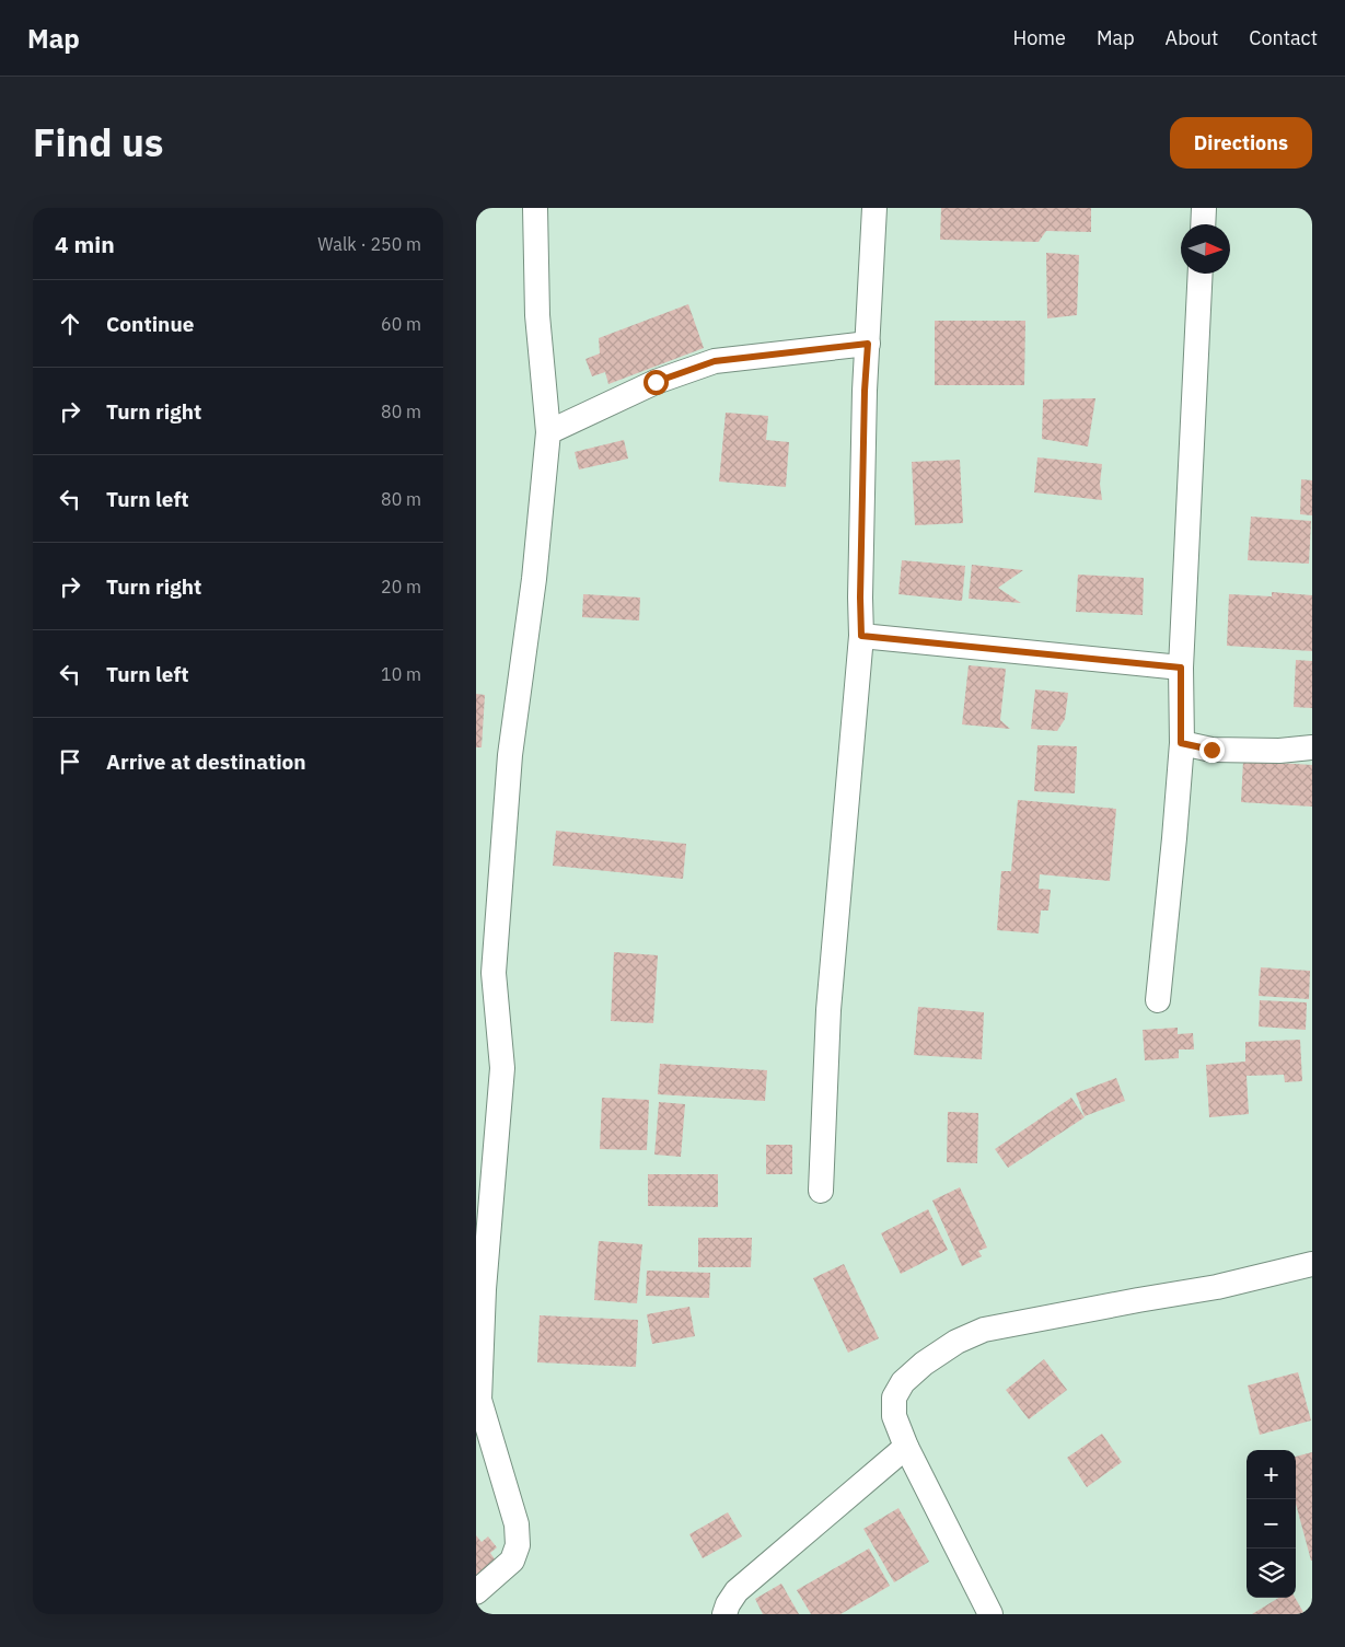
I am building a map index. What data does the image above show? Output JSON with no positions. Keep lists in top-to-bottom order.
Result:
{
  "north": "right",
  "page": {
    "header": "Map",
    "nav": [
      "Home",
      "Map",
      "About",
      "Contact"
    ],
    "title": "Find us",
    "buttons": "Directions",
    "heading": ["4 min", "Walk · 250 m"],
    "list": [
      ["Continue", "60 m"],
      ["Turn right", "80 m"],
      ["Turn left", "80 m"],
      ["Turn right", "20 m"],
      ["Turn left", "10 m"],
      "Arrive at destination"
    ],
    "map_buttons": ["+", "−"]
  }
}
